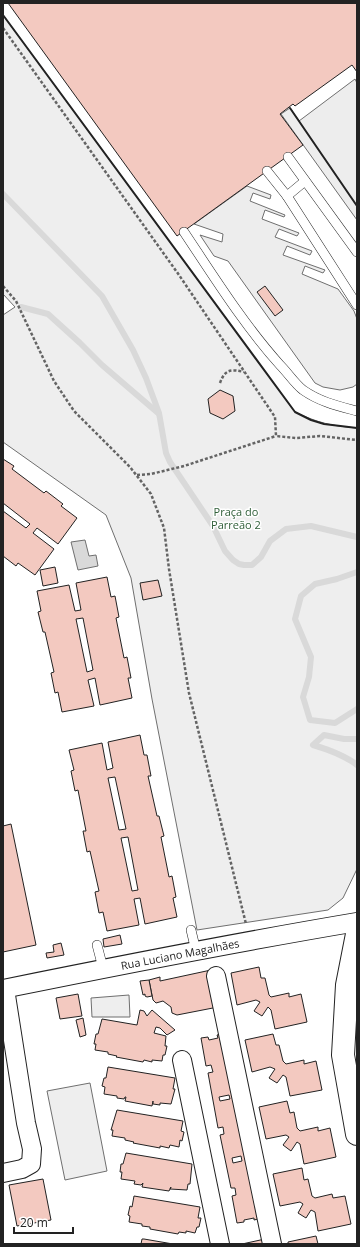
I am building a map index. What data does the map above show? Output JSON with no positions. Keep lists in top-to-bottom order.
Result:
{
  "streets": {
    "street": ["Rua Luciano Magalhães"]
  },
  "parks": ["Praça do Parreão 2"],
  "scale_bar": "20 m"
}
